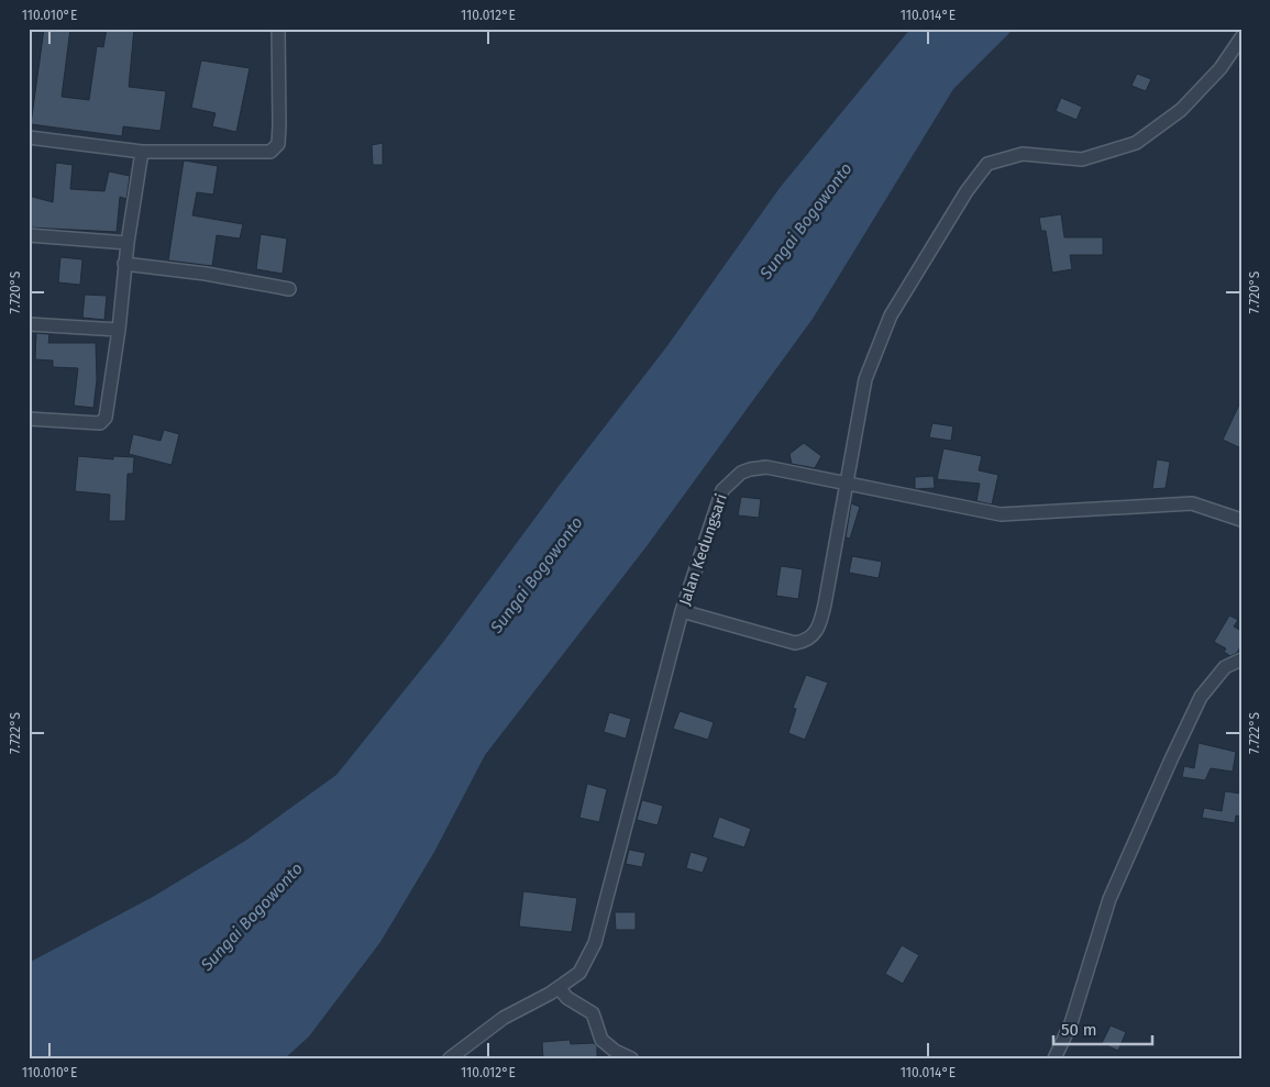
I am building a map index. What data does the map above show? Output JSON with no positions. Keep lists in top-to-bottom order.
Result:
{
  "streets": {
    "street": ["Jalan Kedungsari"]
  },
  "water": ["Sungai Bogowonto"],
  "scale_bar": "50 m",
  "coordinates": [
    "110.010°E",
    "110.012°E",
    "110.014°E",
    "7.720°S",
    "7.722°S"
  ]
}
